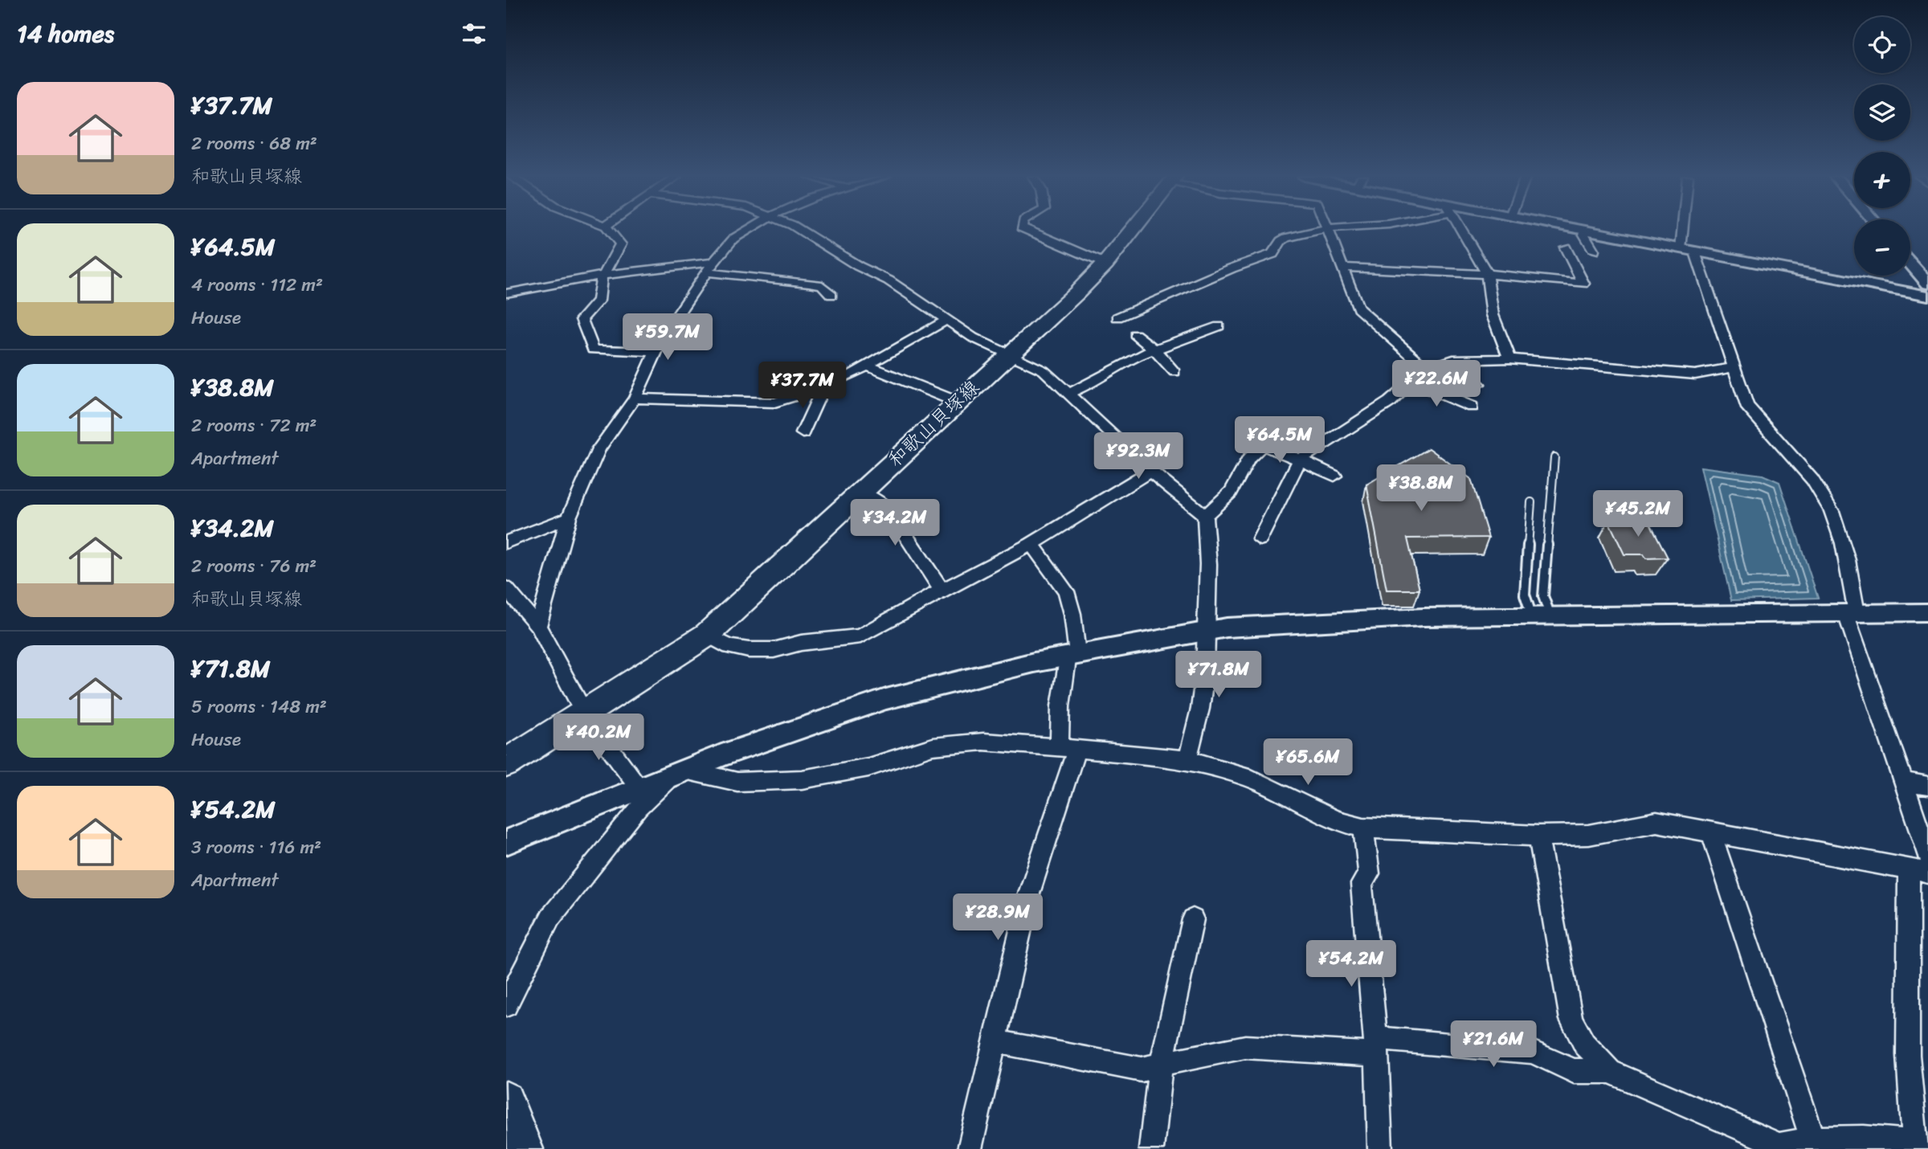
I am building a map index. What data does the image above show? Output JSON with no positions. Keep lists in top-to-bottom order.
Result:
{
  "streets": {
    "main road": ["和歌山貝塚線"]
  },
  "page": {
    "heading": "14 homes",
    "map_buttons": ["+", "−"],
    "list": [
      {
        "name": "¥37.7M",
        "note": "2 rooms · 68 m² · 和歌山貝塚線"
      },
      {
        "name": "¥64.5M",
        "note": "4 rooms · 112 m² · House"
      },
      {
        "name": "¥38.8M",
        "note": "2 rooms · 72 m² · Apartment"
      },
      {
        "name": "¥34.2M",
        "note": "2 rooms · 76 m² · 和歌山貝塚線"
      },
      {
        "name": "¥71.8M",
        "note": "5 rooms · 148 m² · House"
      },
      {
        "name": "¥54.2M",
        "note": "3 rooms · 116 m² · Apartment"
      }
    ],
    "price": [
      "¥59.7M",
      "¥22.6M",
      "¥37.7M",
      "¥64.5M",
      "¥92.3M",
      "¥38.8M",
      "¥45.2M",
      "¥34.2M",
      "¥71.8M",
      "¥40.2M",
      "¥65.6M",
      "¥28.9M",
      "¥54.2M",
      "¥21.6M"
    ]
  }
}
